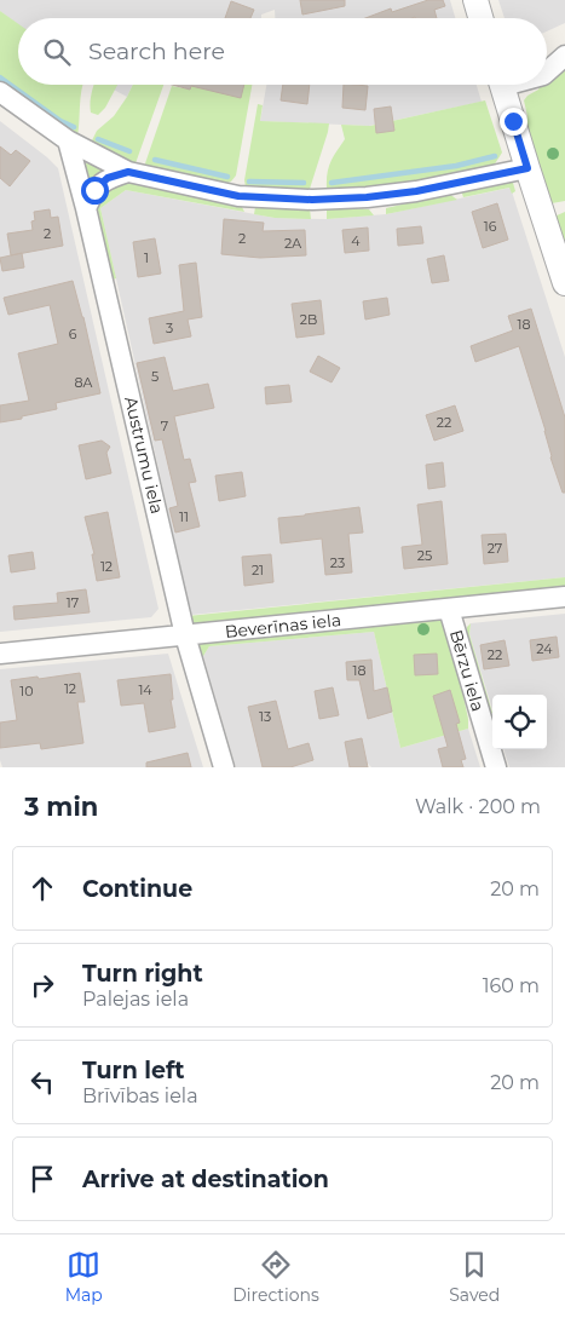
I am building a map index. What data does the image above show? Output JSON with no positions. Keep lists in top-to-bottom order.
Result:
{
  "streets": {
    "street": ["Austrumu iela", "Beverīnas iela", "Bērzu iela"]
  },
  "crossings": [
    ["Austrumu iela", "Beverīnas iela"],
    ["Beverīnas iela", "Bērzu iela"]
  ],
  "house_numbers": [
    "16",
    "2",
    "2",
    "4",
    "2A",
    "1",
    "2B",
    "18",
    "3",
    "6",
    "5",
    "8A",
    "22",
    "7",
    "11",
    "27",
    "25",
    "23",
    "12",
    "21",
    "17",
    "24",
    "22",
    "18",
    "12",
    "14",
    "10",
    "13"
  ],
  "page": {
    "search": "Search here",
    "heading": ["3 min", "Walk · 200 m"],
    "list": [
      ["Continue", "20 m"],
      ["Turn right", "Palejas iela", "160 m"],
      ["Turn left", "Brīvības iela", "20 m"],
      "Arrive at destination"
    ],
    "nav": ["Map", "Directions", "Saved"]
  }
}
